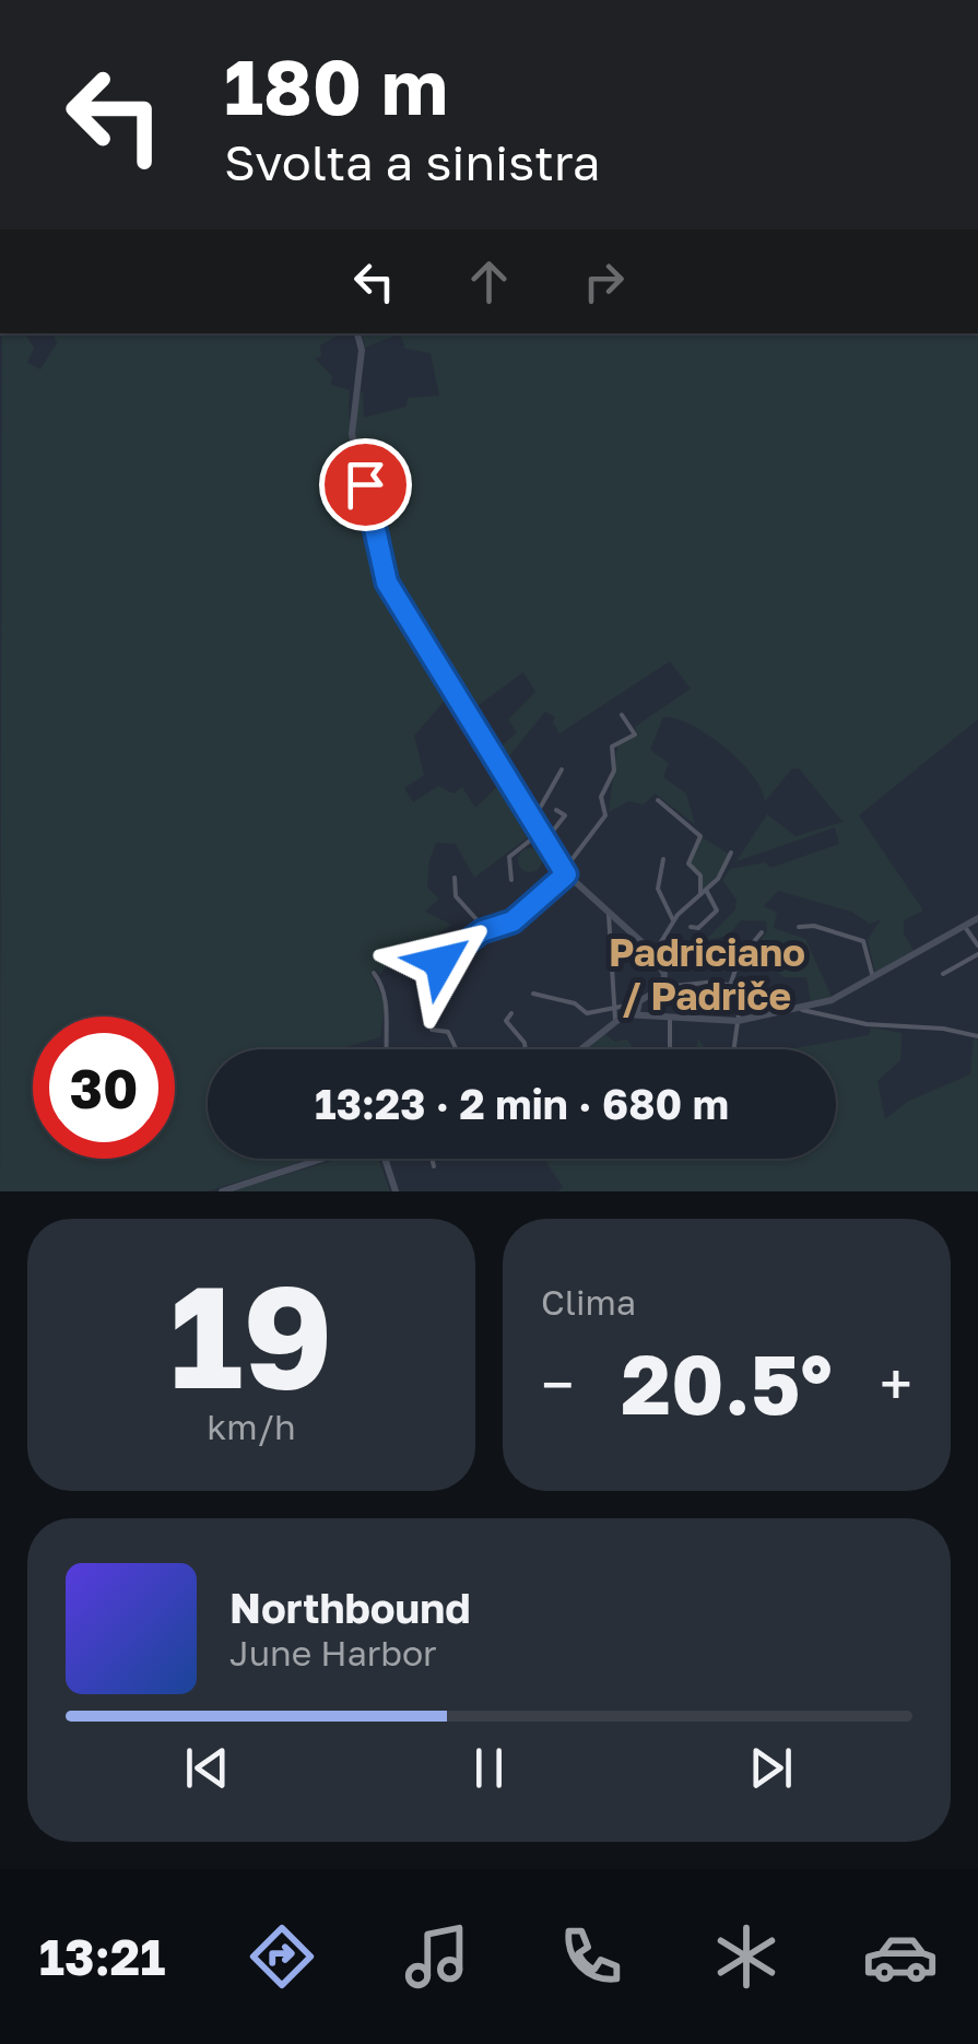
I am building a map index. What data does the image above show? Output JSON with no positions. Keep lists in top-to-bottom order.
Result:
{
  "districts": ["Padriciano / Padriče"],
  "page": {
    "turn": ["180 m", "Svolta a sinistra"],
    "limit": "30",
    "trip": "13:23 · 2 min · 680 m",
    "tile": [
      ["19", "km/h"],
      "Clima"
    ],
    "heat": ["−", "20.5°", "+"],
    "song": ["Northbound", "June Harbor"],
    "tabs": "13:21"
  }
}
